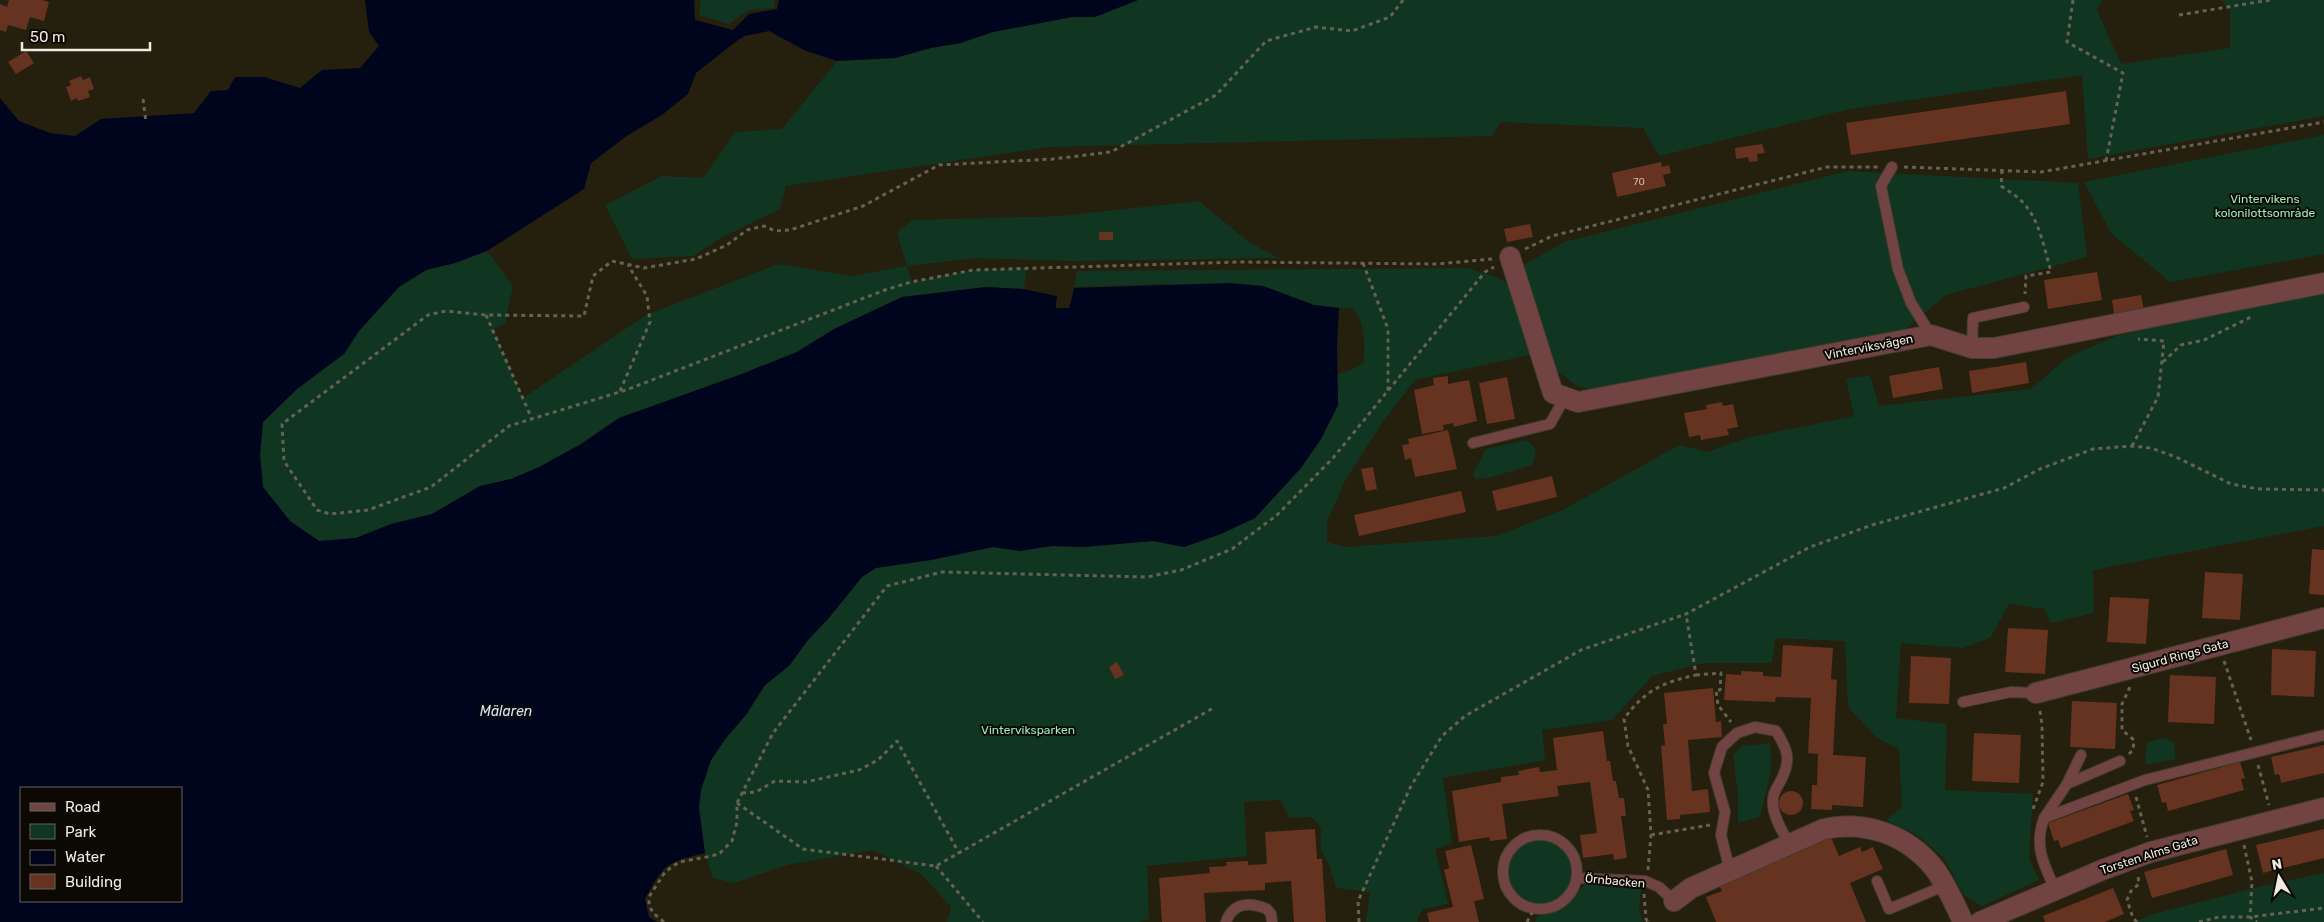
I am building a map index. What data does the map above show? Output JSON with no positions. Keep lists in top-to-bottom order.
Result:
{
  "streets": {
    "street": [
      "Vinterviksvägen",
      "Sigurd Rings Gata",
      "Torsten Alms Gata",
      "Örnbacken"
    ]
  },
  "water": ["Mälaren"],
  "parks": ["Vintervikens kolonilottsområde", "Vinterviksparken"],
  "house_numbers": ["70"],
  "legend": [
    "Road",
    "Park",
    "Water",
    "Building"
  ],
  "scale_bar": "50 m",
  "north": "top"
}
